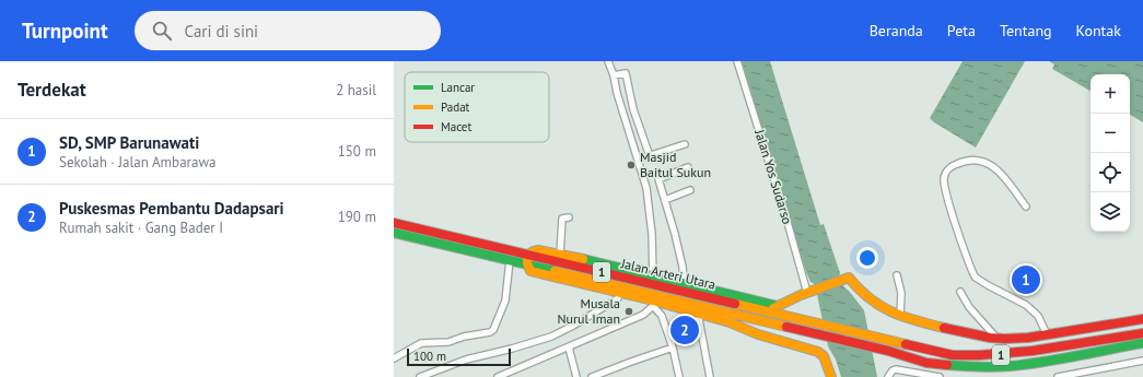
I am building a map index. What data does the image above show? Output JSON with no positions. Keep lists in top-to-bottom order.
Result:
{
  "streets": {
    "main road": ["1", "Jalan Arteri Utara"],
    "street": ["Jalan Yos Sudarso"]
  },
  "places": ["Masjid Baitul Sukun", "Musala Nurul Iman"],
  "legend": ["Lancar", "Padat", "Macet"],
  "scale_bar": "100 m",
  "page": {
    "header": "Turnpoint",
    "search": "Cari di sini",
    "nav": [
      "Beranda",
      "Peta",
      "Tentang",
      "Kontak"
    ],
    "heading": ["Terdekat", "2 hasil"],
    "map_buttons": ["+", "−"],
    "list": [
      {
        "mark": "1",
        "name": "SD, SMP Barunawati",
        "note": "Sekolah · Jalan Ambarawa",
        "value": "150 m"
      },
      {
        "mark": "2",
        "name": "Puskesmas Pembantu Dadapsari",
        "note": "Rumah sakit · Gang Bader I",
        "value": "190 m"
      }
    ],
    "pins": ["1", "2"],
    "scale": "100 m"
  }
}
